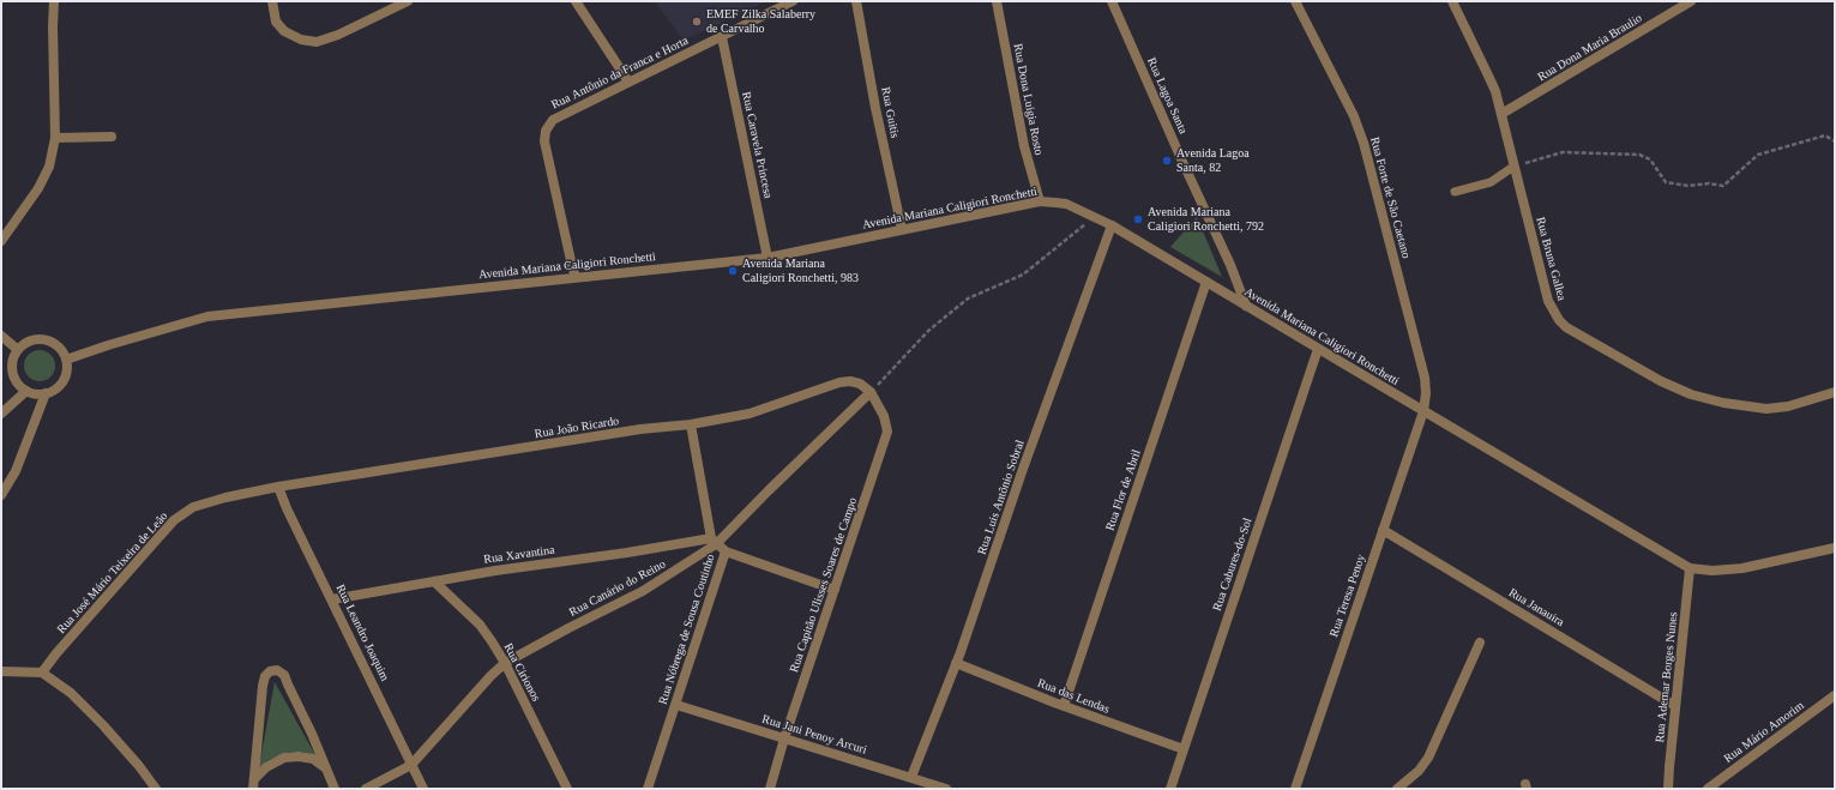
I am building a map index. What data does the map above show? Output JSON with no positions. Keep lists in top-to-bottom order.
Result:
{
  "streets": {
    "street": [
      "Rua Dona Maria Braulio",
      "Rua Antônio da Franca e Horta",
      "Rua Lagoa Santa",
      "Rua Dona Luigia Rosto",
      "Rua Guitis",
      "Rua Caravela Princesa",
      "Rua Forte de São Caetano",
      "Avenida Mariana Caligiori Ronchetti",
      "Rua Bruna Gallea",
      "Rua João Ricardo",
      "Rua Flor de Abril",
      "Rua Luis Antônio Sobral",
      "Rua Xavantina",
      "Rua Cabures-do-Sol",
      "Rua José Mário Teixeira de Leão",
      "Rua Capitão Ulisses Soares de Campo",
      "Rua Canário do Reino",
      "Rua Teresa Penoy",
      "Rua Janauira",
      "Rua Nóbrega de Sousa Coutinho",
      "Rua Leandro Joaquim",
      "Rua Cirionos",
      "Rua Ademar Borges Nunes",
      "Rua das Lendas",
      "Rua Mário Amorim",
      "Rua Jani Penoy Arcuri"
    ]
  },
  "crossings": [
    ["Rua Dona Maria Braulio", "Rua Bruna Gallea"],
    ["Rua Antônio da Franca e Horta", "Rua Caravela Princesa"],
    ["Rua Antônio da Franca e Horta", "Avenida Mariana Caligiori Ronchetti"],
    ["Rua Lagoa Santa", "Avenida Mariana Caligiori Ronchetti"],
    ["Rua Dona Luigia Rosto", "Avenida Mariana Caligiori Ronchetti"],
    ["Rua Guitis", "Avenida Mariana Caligiori Ronchetti"],
    ["Rua Caravela Princesa", "Avenida Mariana Caligiori Ronchetti"],
    ["Rua Forte de São Caetano", "Avenida Mariana Caligiori Ronchetti"],
    ["Rua Forte de São Caetano", "Rua Teresa Penoy"],
    ["Avenida Mariana Caligiori Ronchetti", "Rua Flor de Abril"],
    ["Avenida Mariana Caligiori Ronchetti", "Rua Luis Antônio Sobral"],
    ["Avenida Mariana Caligiori Ronchetti", "Rua Cabures-do-Sol"],
    ["Avenida Mariana Caligiori Ronchetti", "Rua Teresa Penoy"],
    ["Avenida Mariana Caligiori Ronchetti", "Rua Ademar Borges Nunes"],
    ["Rua João Ricardo", "Rua José Mário Teixeira de Leão"],
    ["Rua João Ricardo", "Rua Capitão Ulisses Soares de Campo"],
    ["Rua João Ricardo", "Rua Canário do Reino"],
    ["Rua João Ricardo", "Rua Nóbrega de Sousa Coutinho"],
    ["Rua João Ricardo", "Rua Leandro Joaquim"],
    ["Rua Flor de Abril", "Rua das Lendas"],
    ["Rua Luis Antônio Sobral", "Rua das Lendas"],
    ["Rua Luis Antônio Sobral", "Rua Jani Penoy Arcuri"],
    ["Rua Xavantina", "Rua Canário do Reino"],
    ["Rua Xavantina", "Rua Nóbrega de Sousa Coutinho"],
    ["Rua Xavantina", "Rua Leandro Joaquim"],
    ["Rua Xavantina", "Rua Cirionos"],
    ["Rua Cabures-do-Sol", "Rua das Lendas"],
    ["Rua José Mário Teixeira de Leão", "Rua Leandro Joaquim"],
    ["Rua Capitão Ulisses Soares de Campo", "Rua Canário do Reino"],
    ["Rua Capitão Ulisses Soares de Campo", "Rua Jani Penoy Arcuri"],
    ["Rua Canário do Reino", "Rua Nóbrega de Sousa Coutinho"],
    ["Rua Canário do Reino", "Rua Leandro Joaquim"],
    ["Rua Canário do Reino", "Rua Cirionos"],
    ["Rua Teresa Penoy", "Rua Janauira"],
    ["Rua Janauira", "Rua Ademar Borges Nunes"],
    ["Rua Nóbrega de Sousa Coutinho", "Rua Jani Penoy Arcuri"]
  ],
  "places": [
    "EMEF Zilka Salaberry de Carvalho",
    "Avenida Lagoa Santa, 82",
    "Avenida Mariana Caligiori Ronchetti, 792",
    "Avenida Mariana Caligiori Ronchetti, 983"
  ]
}
